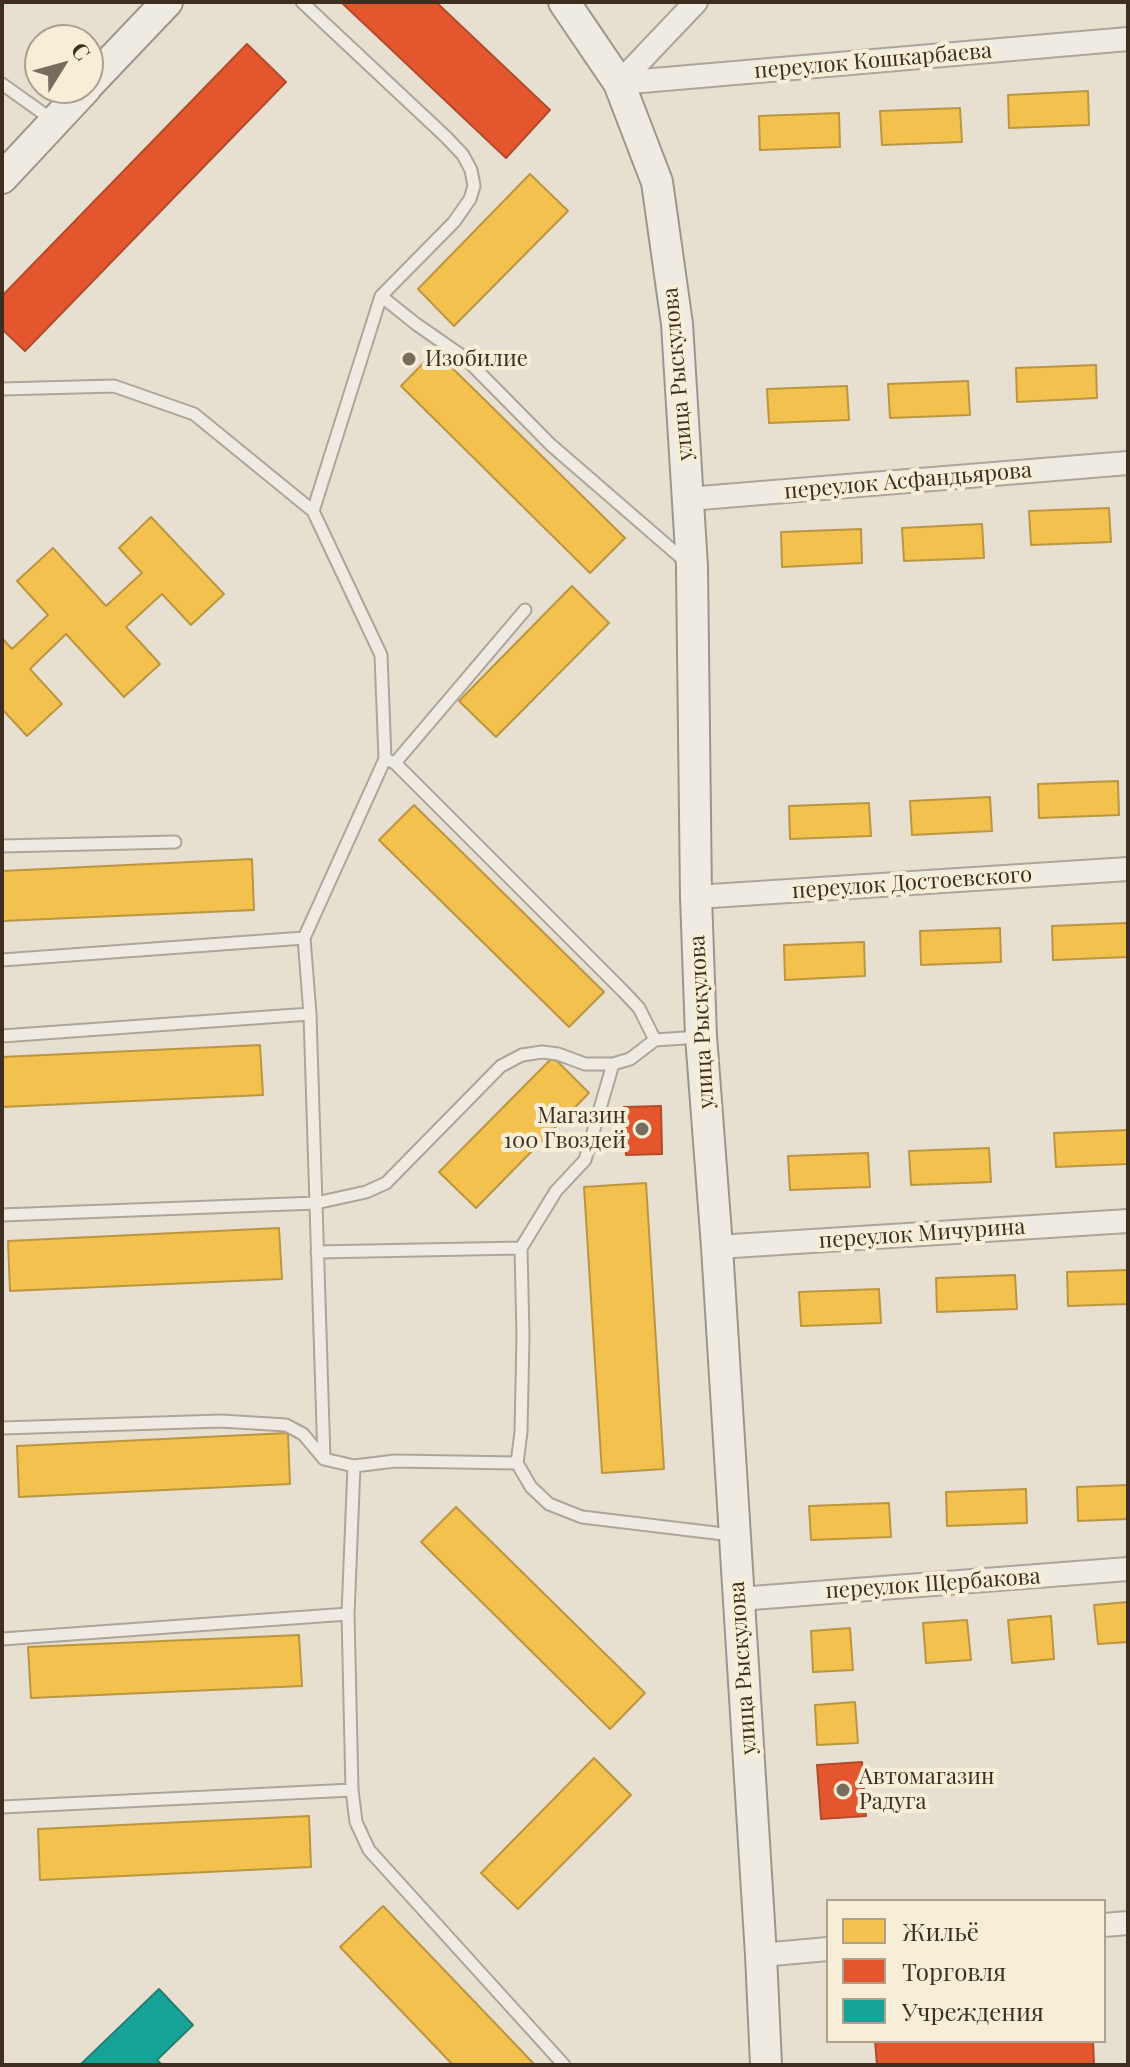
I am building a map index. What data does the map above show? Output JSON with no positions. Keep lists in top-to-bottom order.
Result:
{
  "streets": {
    "street": [
      "переулок Кошкарбаева",
      "улица Рыскулова",
      "переулок Асфандьярова",
      "переулок Достоевского",
      "переулок Мичурина",
      "переулок Щербакова"
    ]
  },
  "crossings": [
    ["переулок Кошкарбаева", "улица Рыскулова"],
    ["улица Рыскулова", "переулок Асфандьярова"],
    ["улица Рыскулова", "переулок Достоевского"],
    ["улица Рыскулова", "переулок Мичурина"],
    ["улица Рыскулова", "переулок Щербакова"]
  ],
  "places": ["Изобилие", "Магазин 100 Гвоздей", "Автомагазин Радуга"],
  "legend": ["Жильё", "Торговля", "Учреждения"],
  "north": "top right"
}
